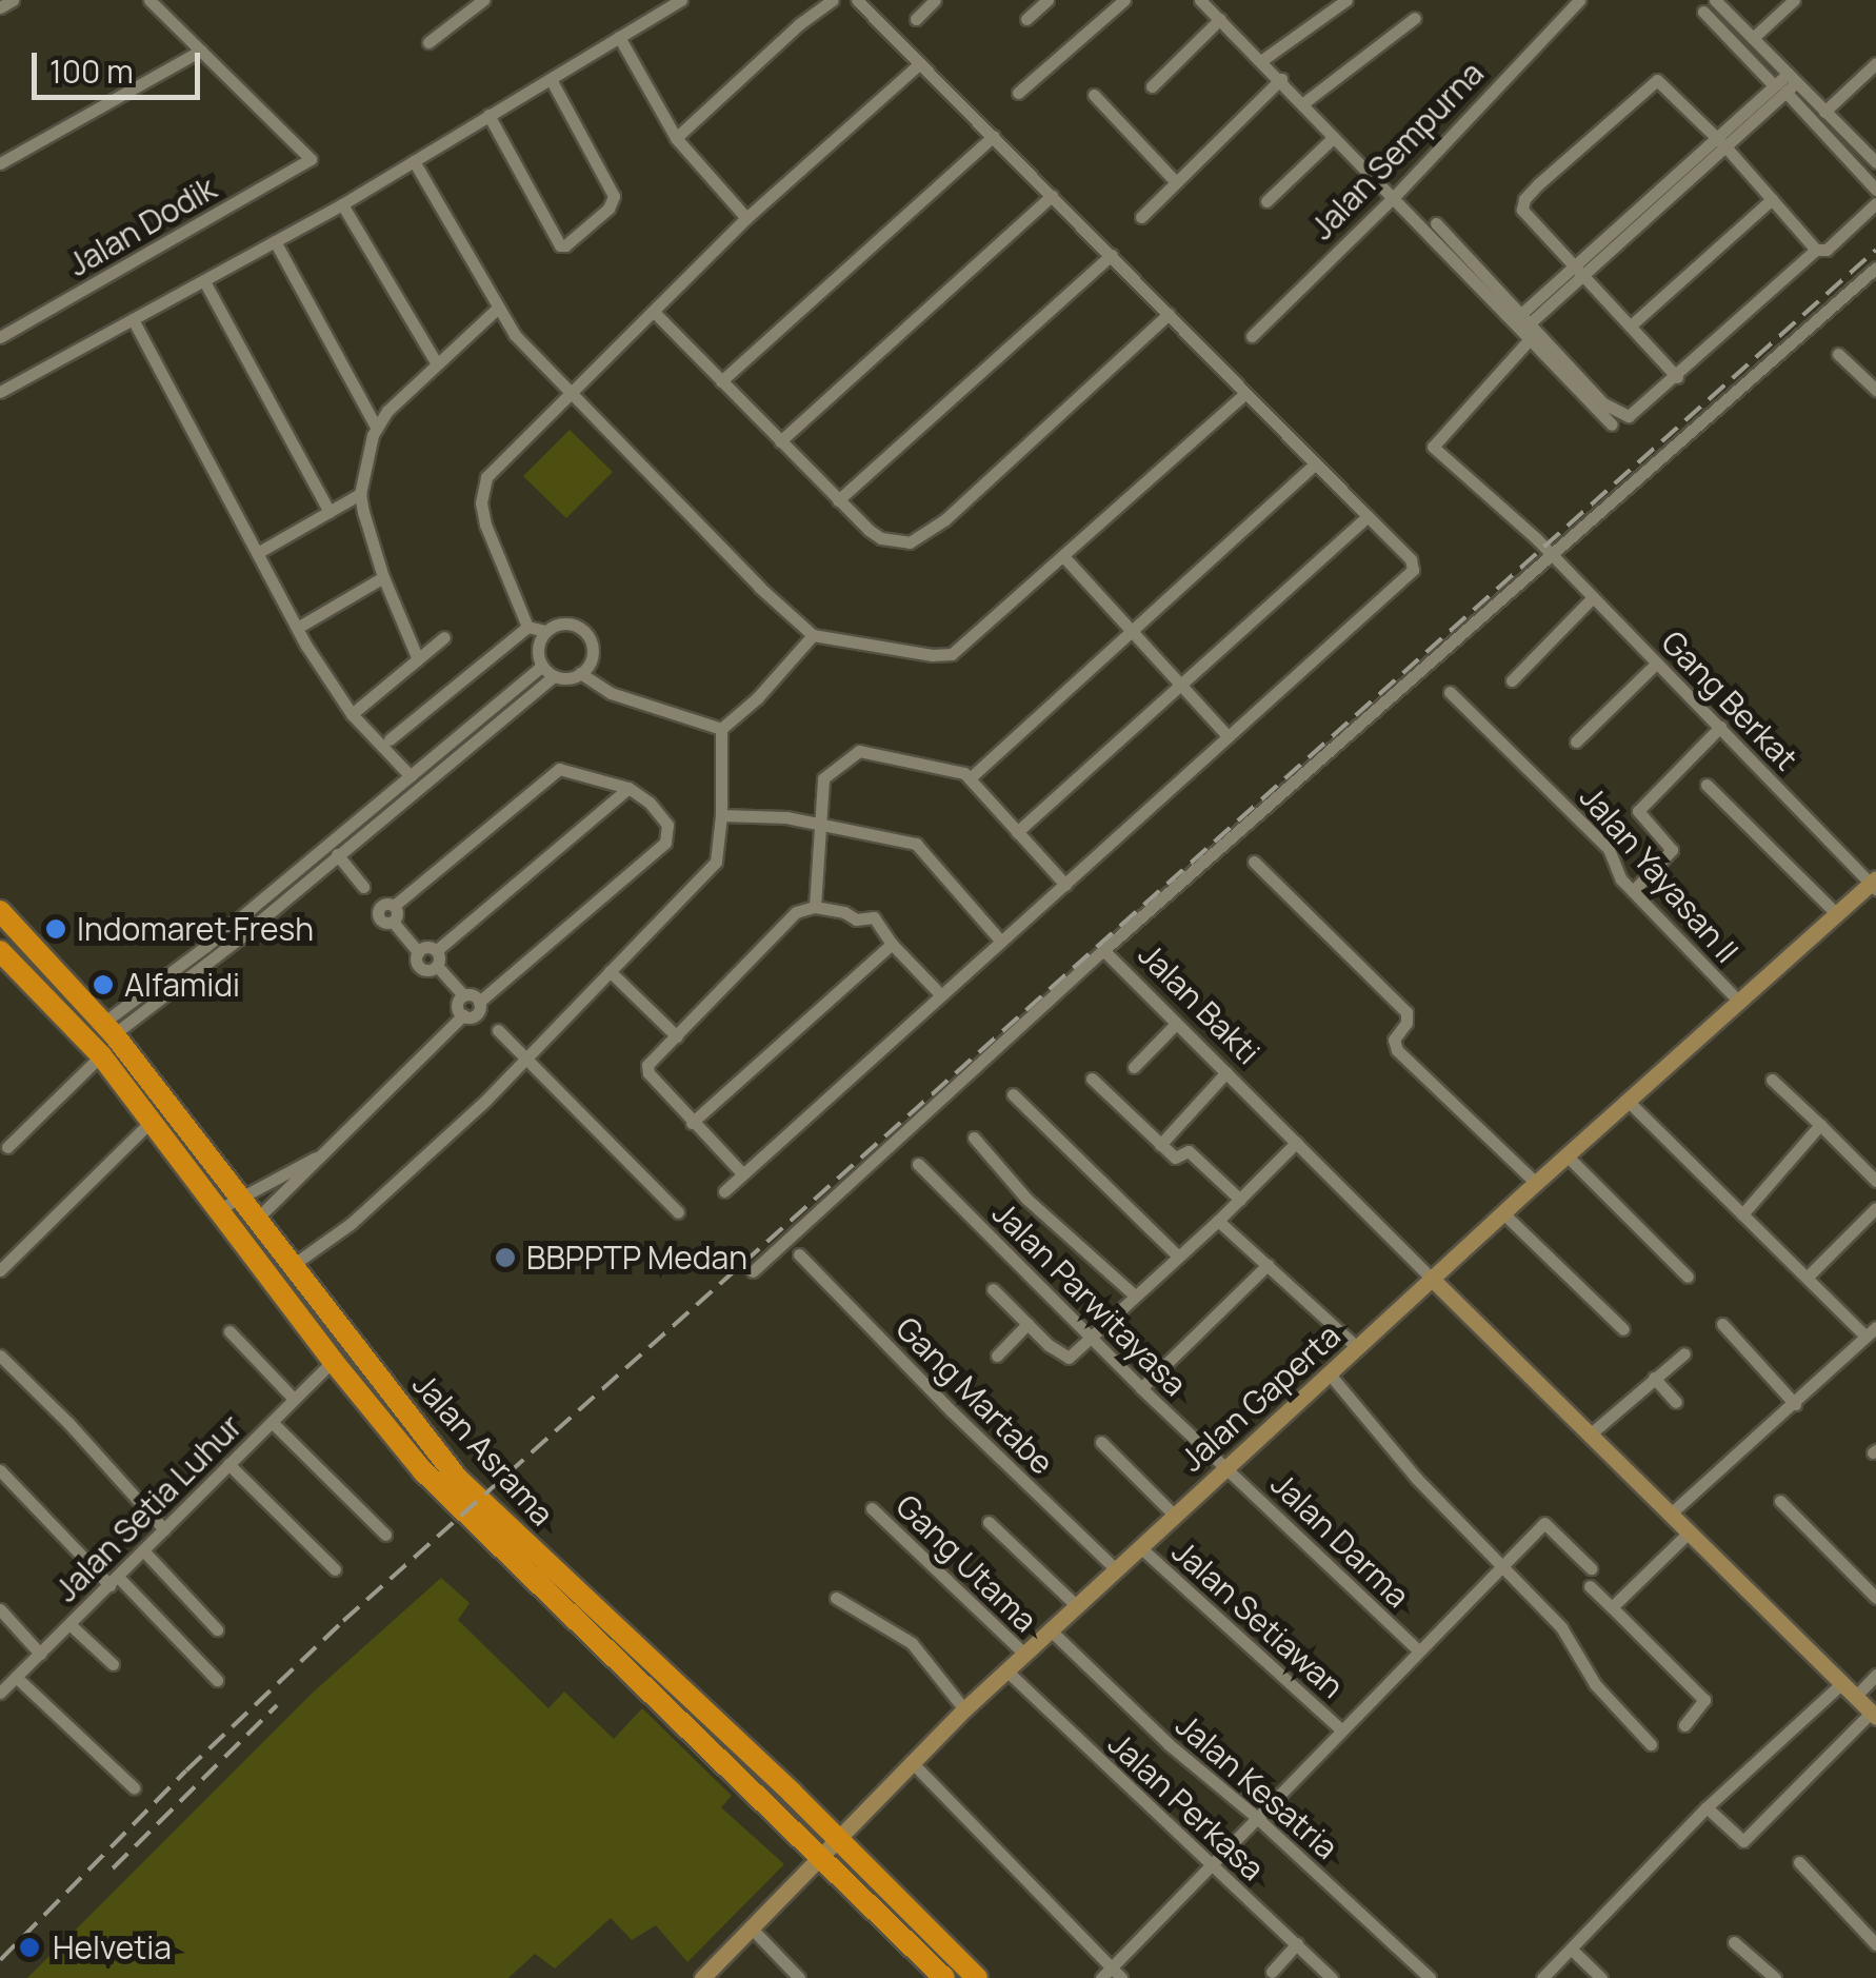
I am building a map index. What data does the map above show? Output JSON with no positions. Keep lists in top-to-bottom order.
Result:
{
  "streets": {
    "highway": ["Jalan Asrama"],
    "street": [
      "Jalan Sempurna",
      "Jalan Dodik",
      "Gang Berkat",
      "Jalan Yayasan II",
      "Jalan Bakti",
      "Jalan Parwitayasa",
      "Gang Martabe",
      "Jalan Gaperta",
      "Jalan Setia Luhur",
      "Jalan Darma",
      "Gang Utama",
      "Jalan Setiawan",
      "Jalan Kesatria",
      "Jalan Perkasa"
    ]
  },
  "crossings": [
    ["Gang Berkat", "Jalan Bakti"],
    ["Gang Berkat", "Jalan Gaperta"],
    ["Jalan Yayasan II", "Jalan Gaperta"],
    ["Jalan Bakti", "Jalan Gaperta"],
    ["Jalan Parwitayasa", "Jalan Gaperta"],
    ["Jalan Parwitayasa", "Jalan Darma"],
    ["Gang Martabe", "Jalan Gaperta"],
    ["Jalan Gaperta", "Jalan Asrama"],
    ["Jalan Gaperta", "Jalan Darma"],
    ["Jalan Gaperta", "Gang Utama"],
    ["Jalan Gaperta", "Jalan Setiawan"],
    ["Jalan Gaperta", "Jalan Kesatria"],
    ["Jalan Gaperta", "Jalan Perkasa"],
    ["Jalan Asrama", "Jalan Setia Luhur"]
  ],
  "places": [
    "Indomaret Fresh",
    "Alfamidi",
    "BBPPTP Medan",
    "Helvetia"
  ],
  "scale_bar": "100 m"
}
